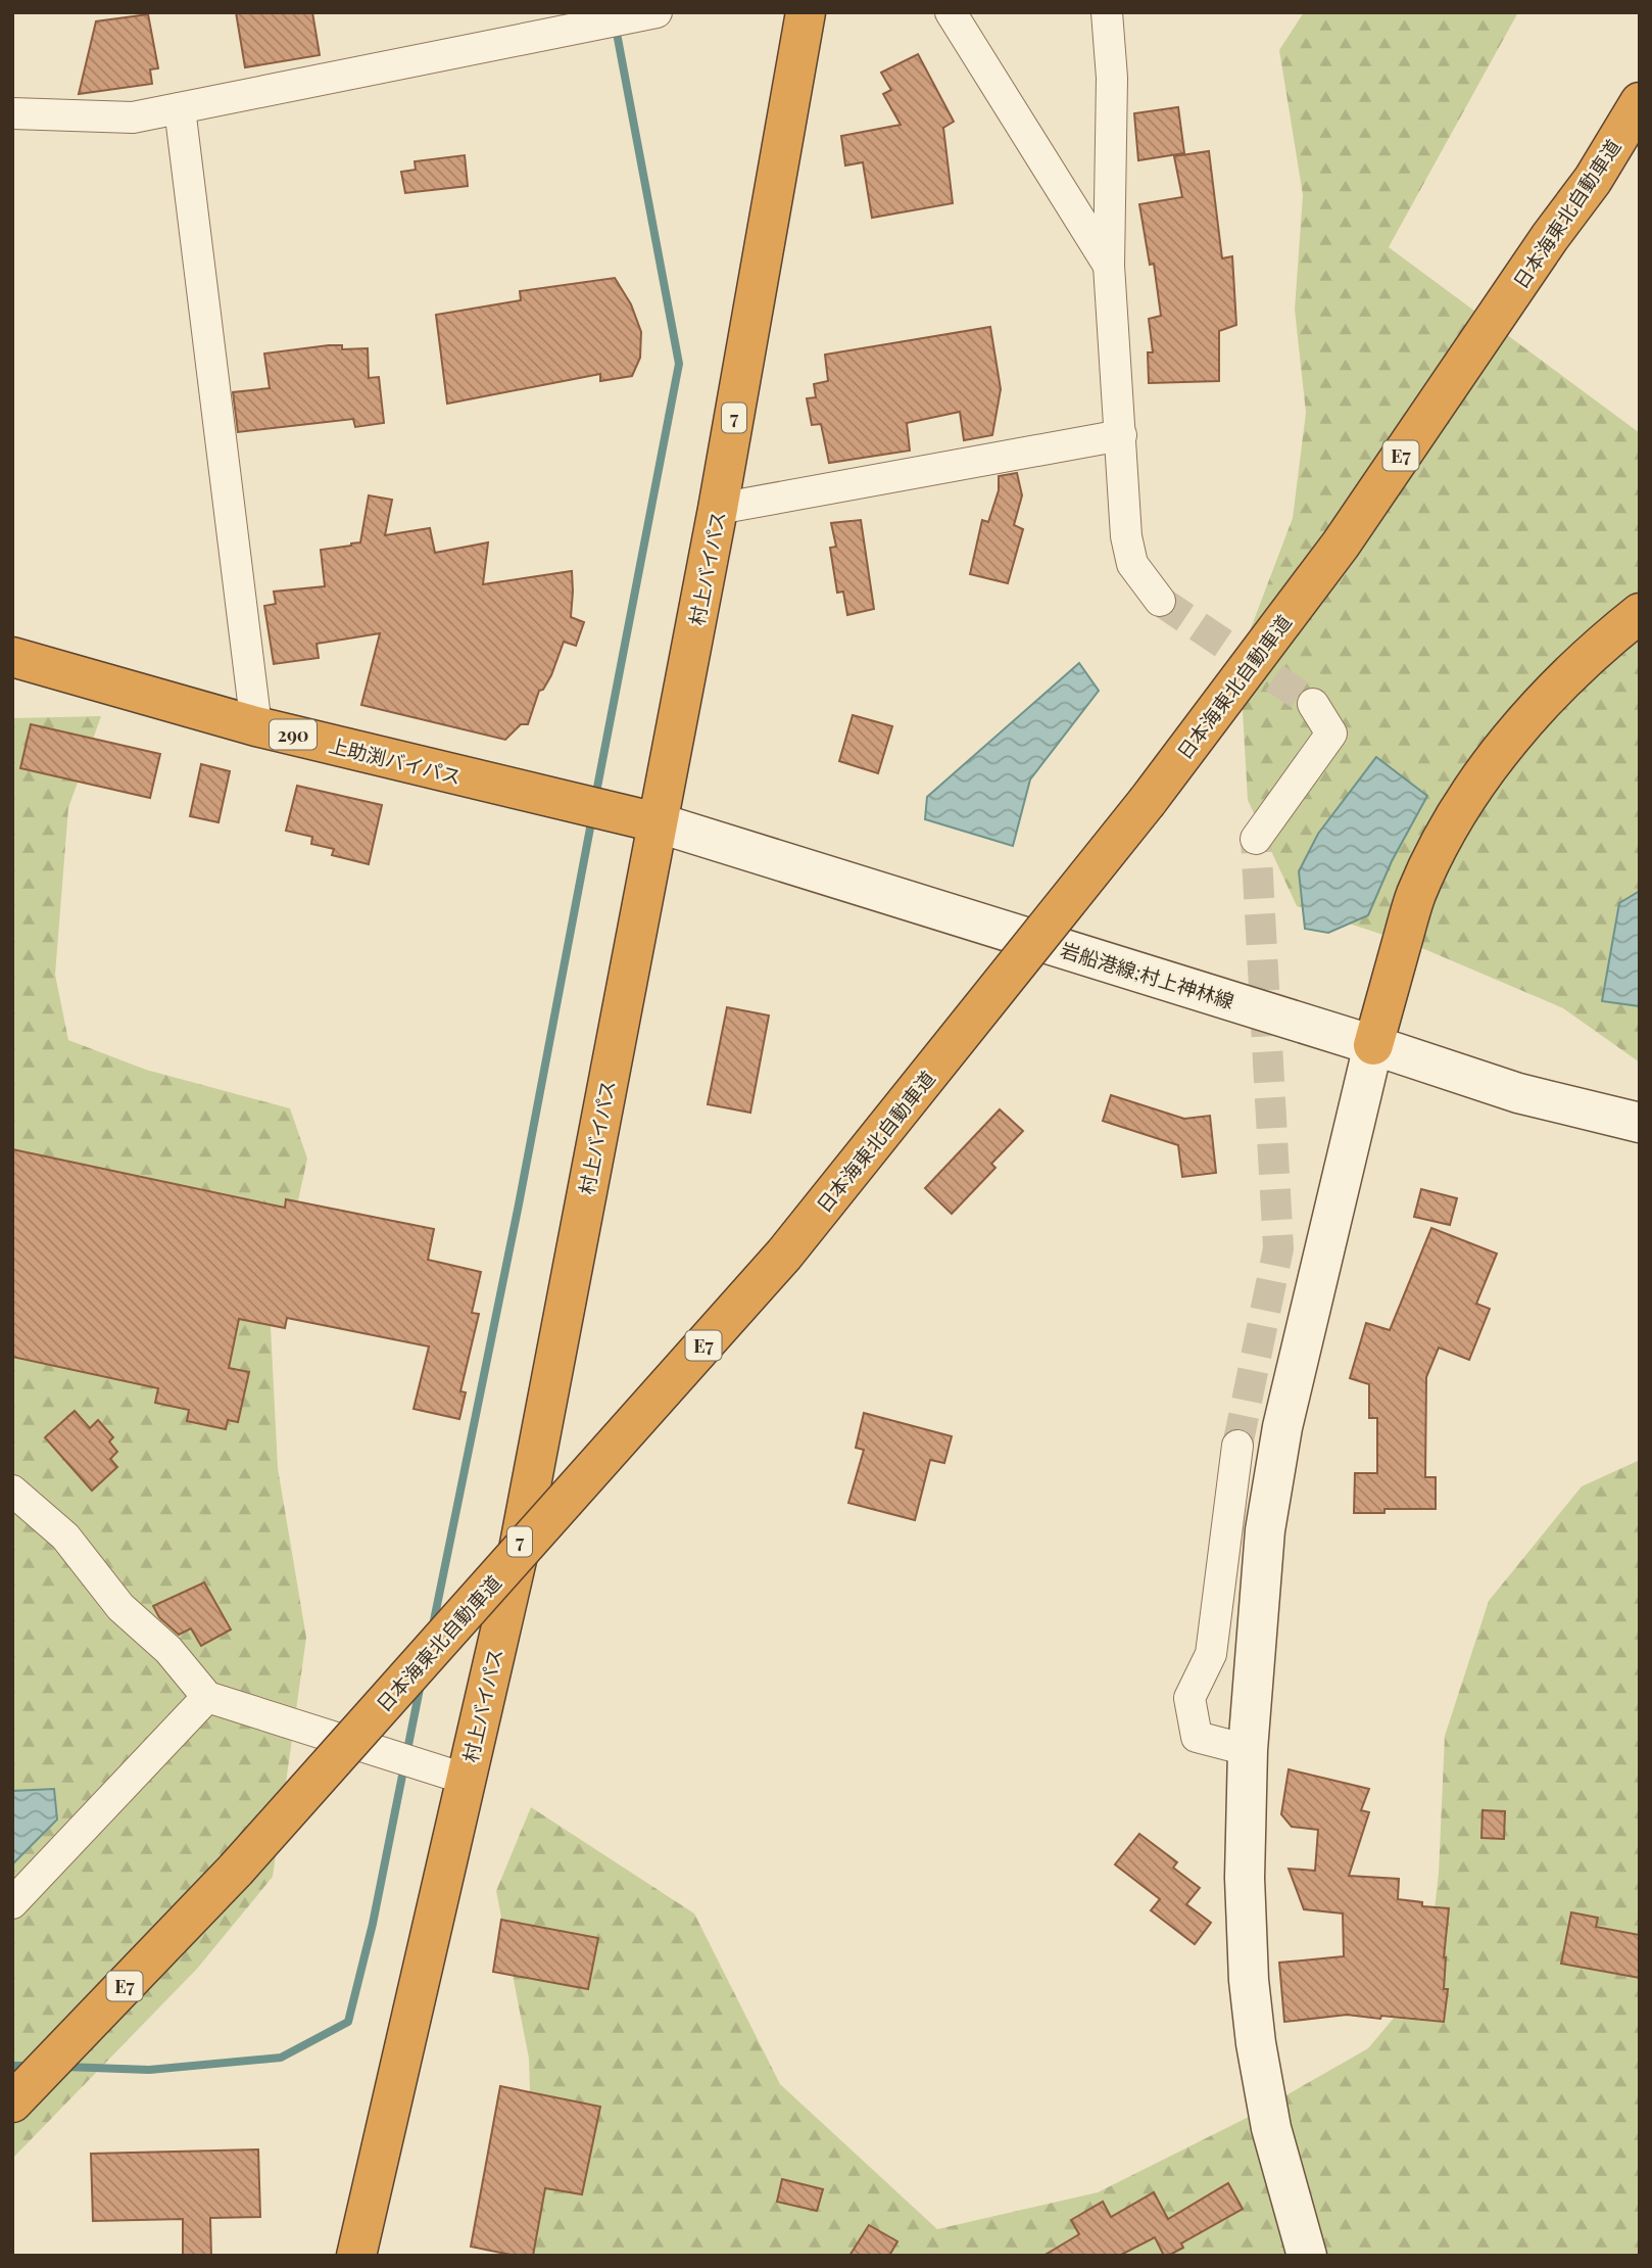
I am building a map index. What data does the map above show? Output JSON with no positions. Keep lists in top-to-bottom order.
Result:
{
  "streets": {
    "highway": [
      "日本海東北自動車道",
      "7",
      "E7",
      "村上バイパス",
      "290",
      "上助渕バイパス"
    ],
    "street": ["岩船港線;村上神林線"]
  },
  "crossings": [
    ["村上バイパス", "上助渕バイパス"],
    ["村上バイパス", "岩船港線;村上神林線"],
    ["上助渕バイパス", "岩船港線;村上神林線"]
  ]
}
